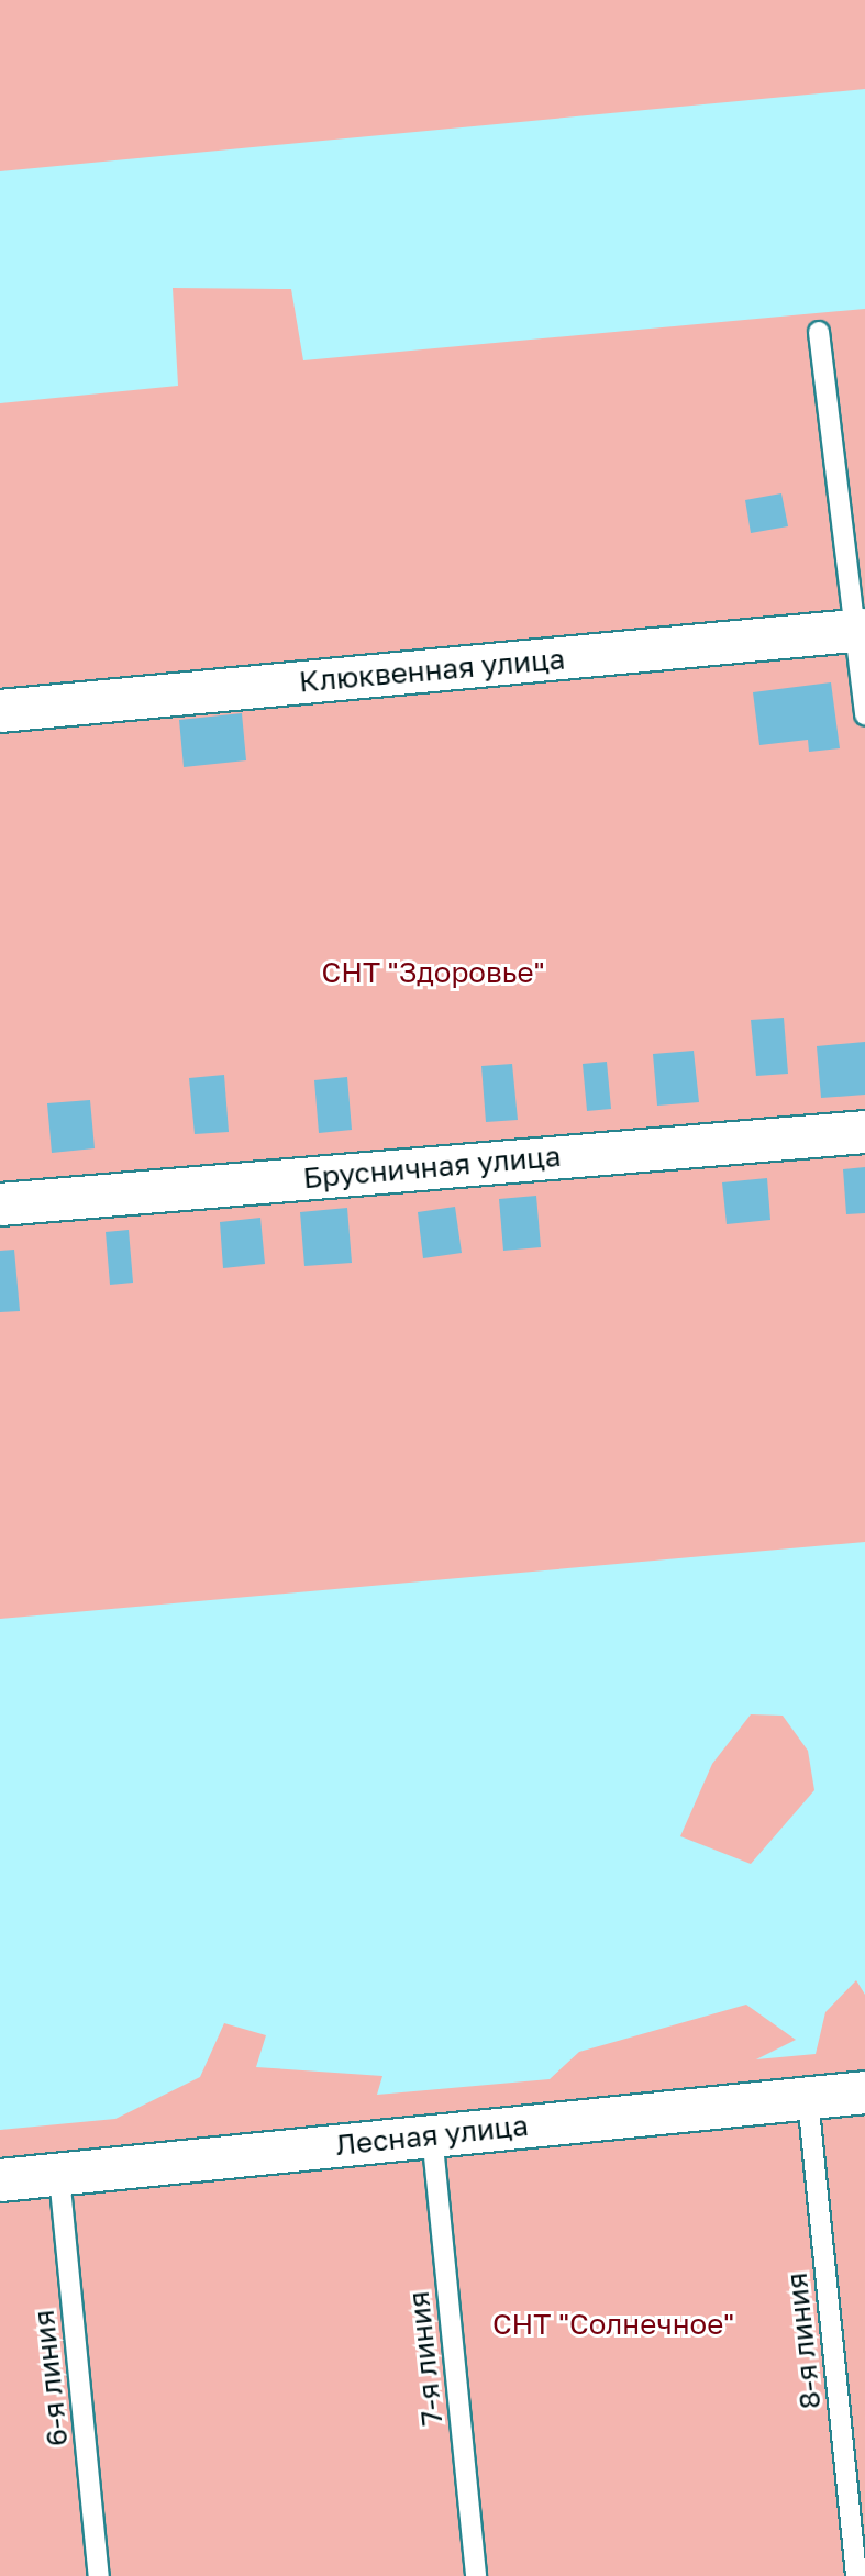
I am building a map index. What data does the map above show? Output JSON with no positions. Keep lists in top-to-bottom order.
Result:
{
  "streets": {
    "street": ["Клюквенная улица", "Брусничная улица", "Лесная улица"],
    "lane": ["8-я линия", "7-я линия", "6-я линия"]
  },
  "crossings": [
    ["Лесная улица", "8-я линия"],
    ["Лесная улица", "7-я линия"],
    ["Лесная улица", "6-я линия"]
  ],
  "parks": ["СНТ \"Здоровье\"", "СНТ \"Солнечное\""]
}
